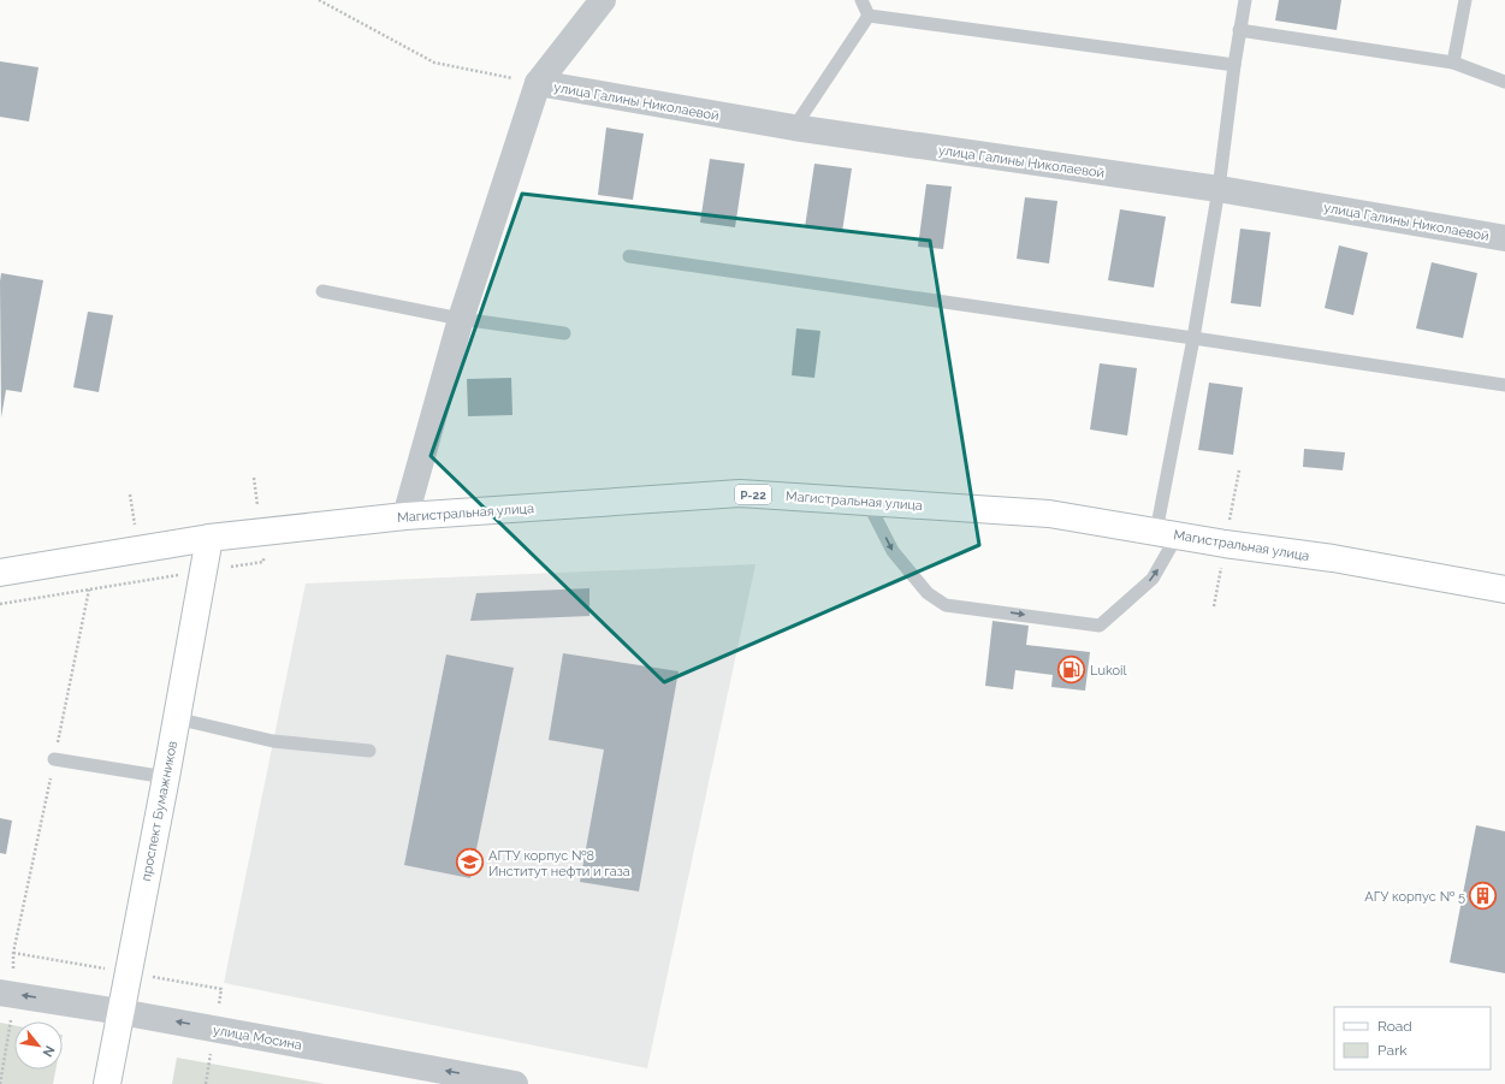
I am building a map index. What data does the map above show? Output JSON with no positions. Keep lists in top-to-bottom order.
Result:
{
  "streets": {
    "main road": ["Р-22", "Магистральная улица", "проспект Бумажников"],
    "street": ["улица Галины Николаевой", "улица Мосина"]
  },
  "crossings": [
    ["Магистральная улица", "проспект Бумажников"],
    ["проспект Бумажников", "улица Мосина"]
  ],
  "one_way": ["улица Мосина"],
  "places": {
    "fuel station": ["Lukoil"],
    "school or university": ["АГТУ корпус №8 Институт нефти и газа"],
    "building": ["АГУ корпус № 5"]
  },
  "legend": ["Road", "Park"],
  "north": "bottom right"
}
